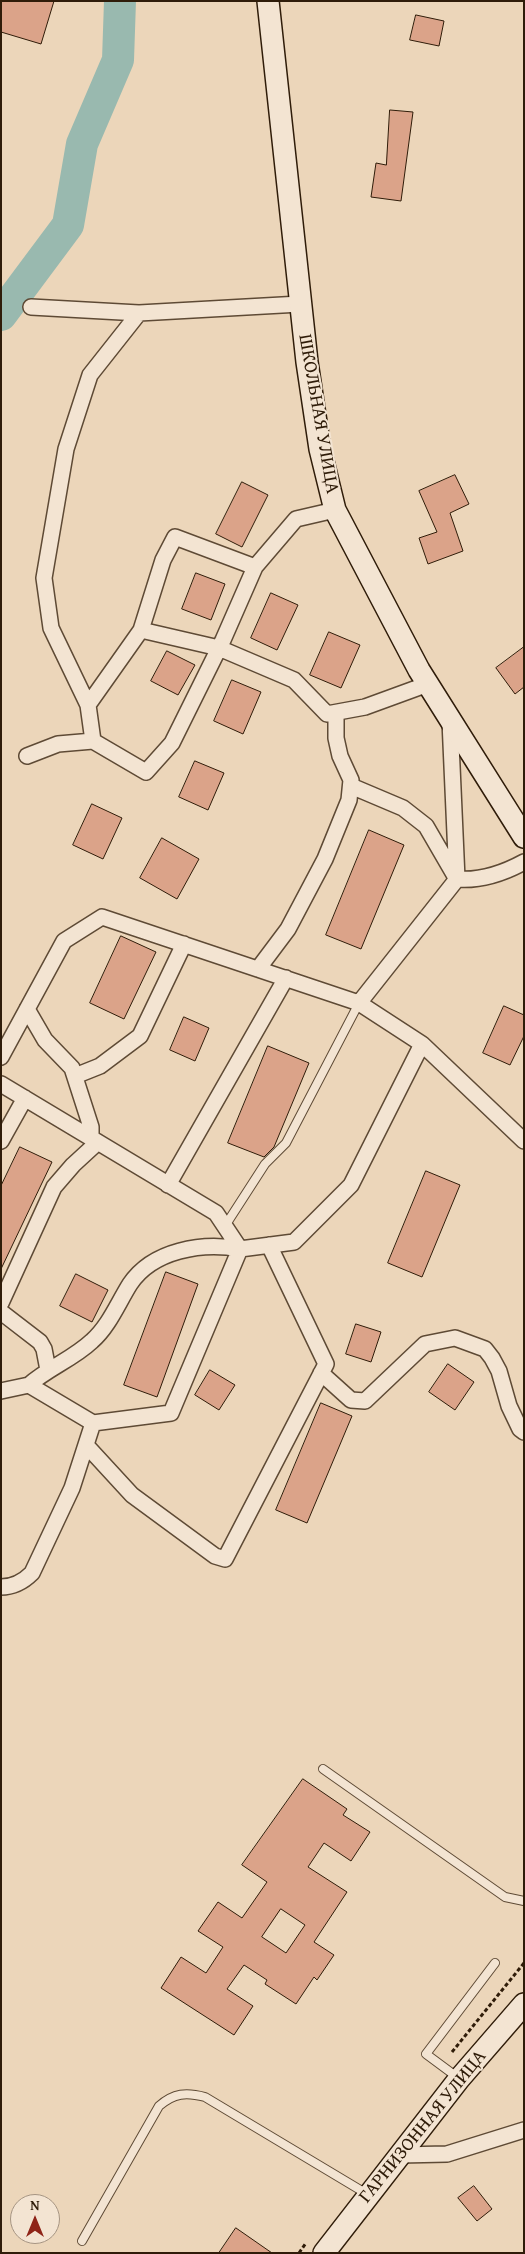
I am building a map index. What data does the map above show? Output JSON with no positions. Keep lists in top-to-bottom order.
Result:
{
  "streets": {
    "street": ["ШКОЛЬНАЯ УЛИЦА", "ГАРНИЗОННАЯ УЛИЦА"]
  },
  "north": "top"
}
